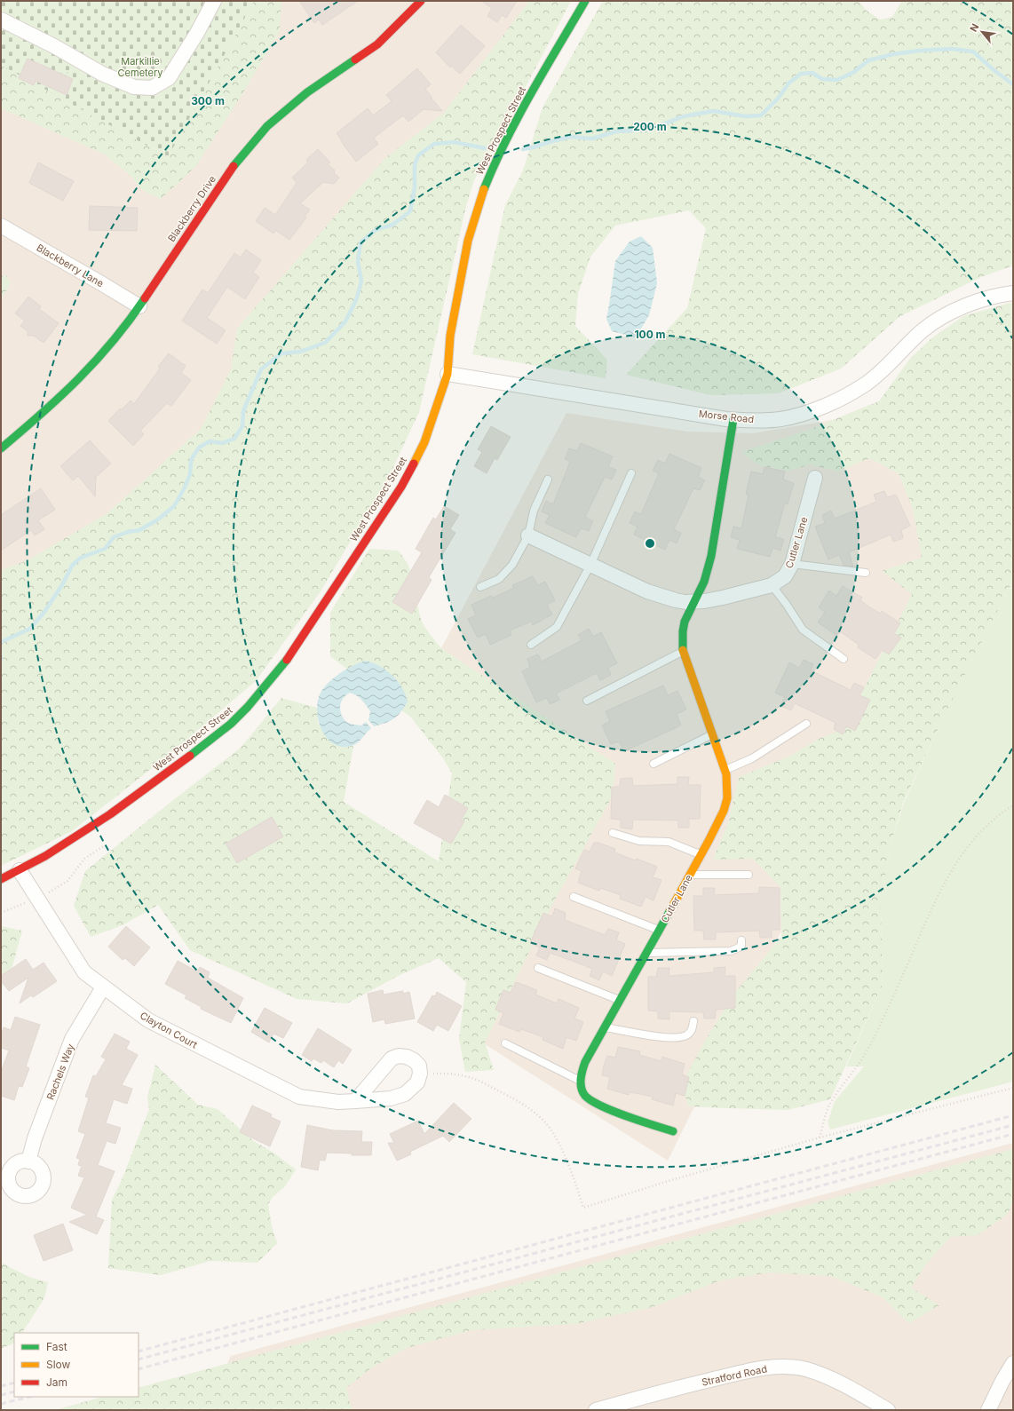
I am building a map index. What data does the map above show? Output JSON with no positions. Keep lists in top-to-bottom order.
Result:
{
  "streets": {
    "street": [
      "West Prospect Street",
      "Blackberry Drive",
      "Blackberry Lane",
      "Morse Road",
      "Cutler Lane",
      "Clayton Court",
      "Rachels Way",
      "Stratford Road"
    ]
  },
  "crossings": [
    ["West Prospect Street", "Morse Road"],
    ["West Prospect Street", "Clayton Court"],
    ["Blackberry Drive", "Blackberry Lane"],
    ["Morse Road", "Cutler Lane"],
    ["Clayton Court", "Rachels Way"]
  ],
  "parks": ["Markillie Cemetery"],
  "legend": ["Fast", "Slow", "Jam"],
  "north": "top left",
  "rings": ["300 m", "200 m", "100 m"]
}
